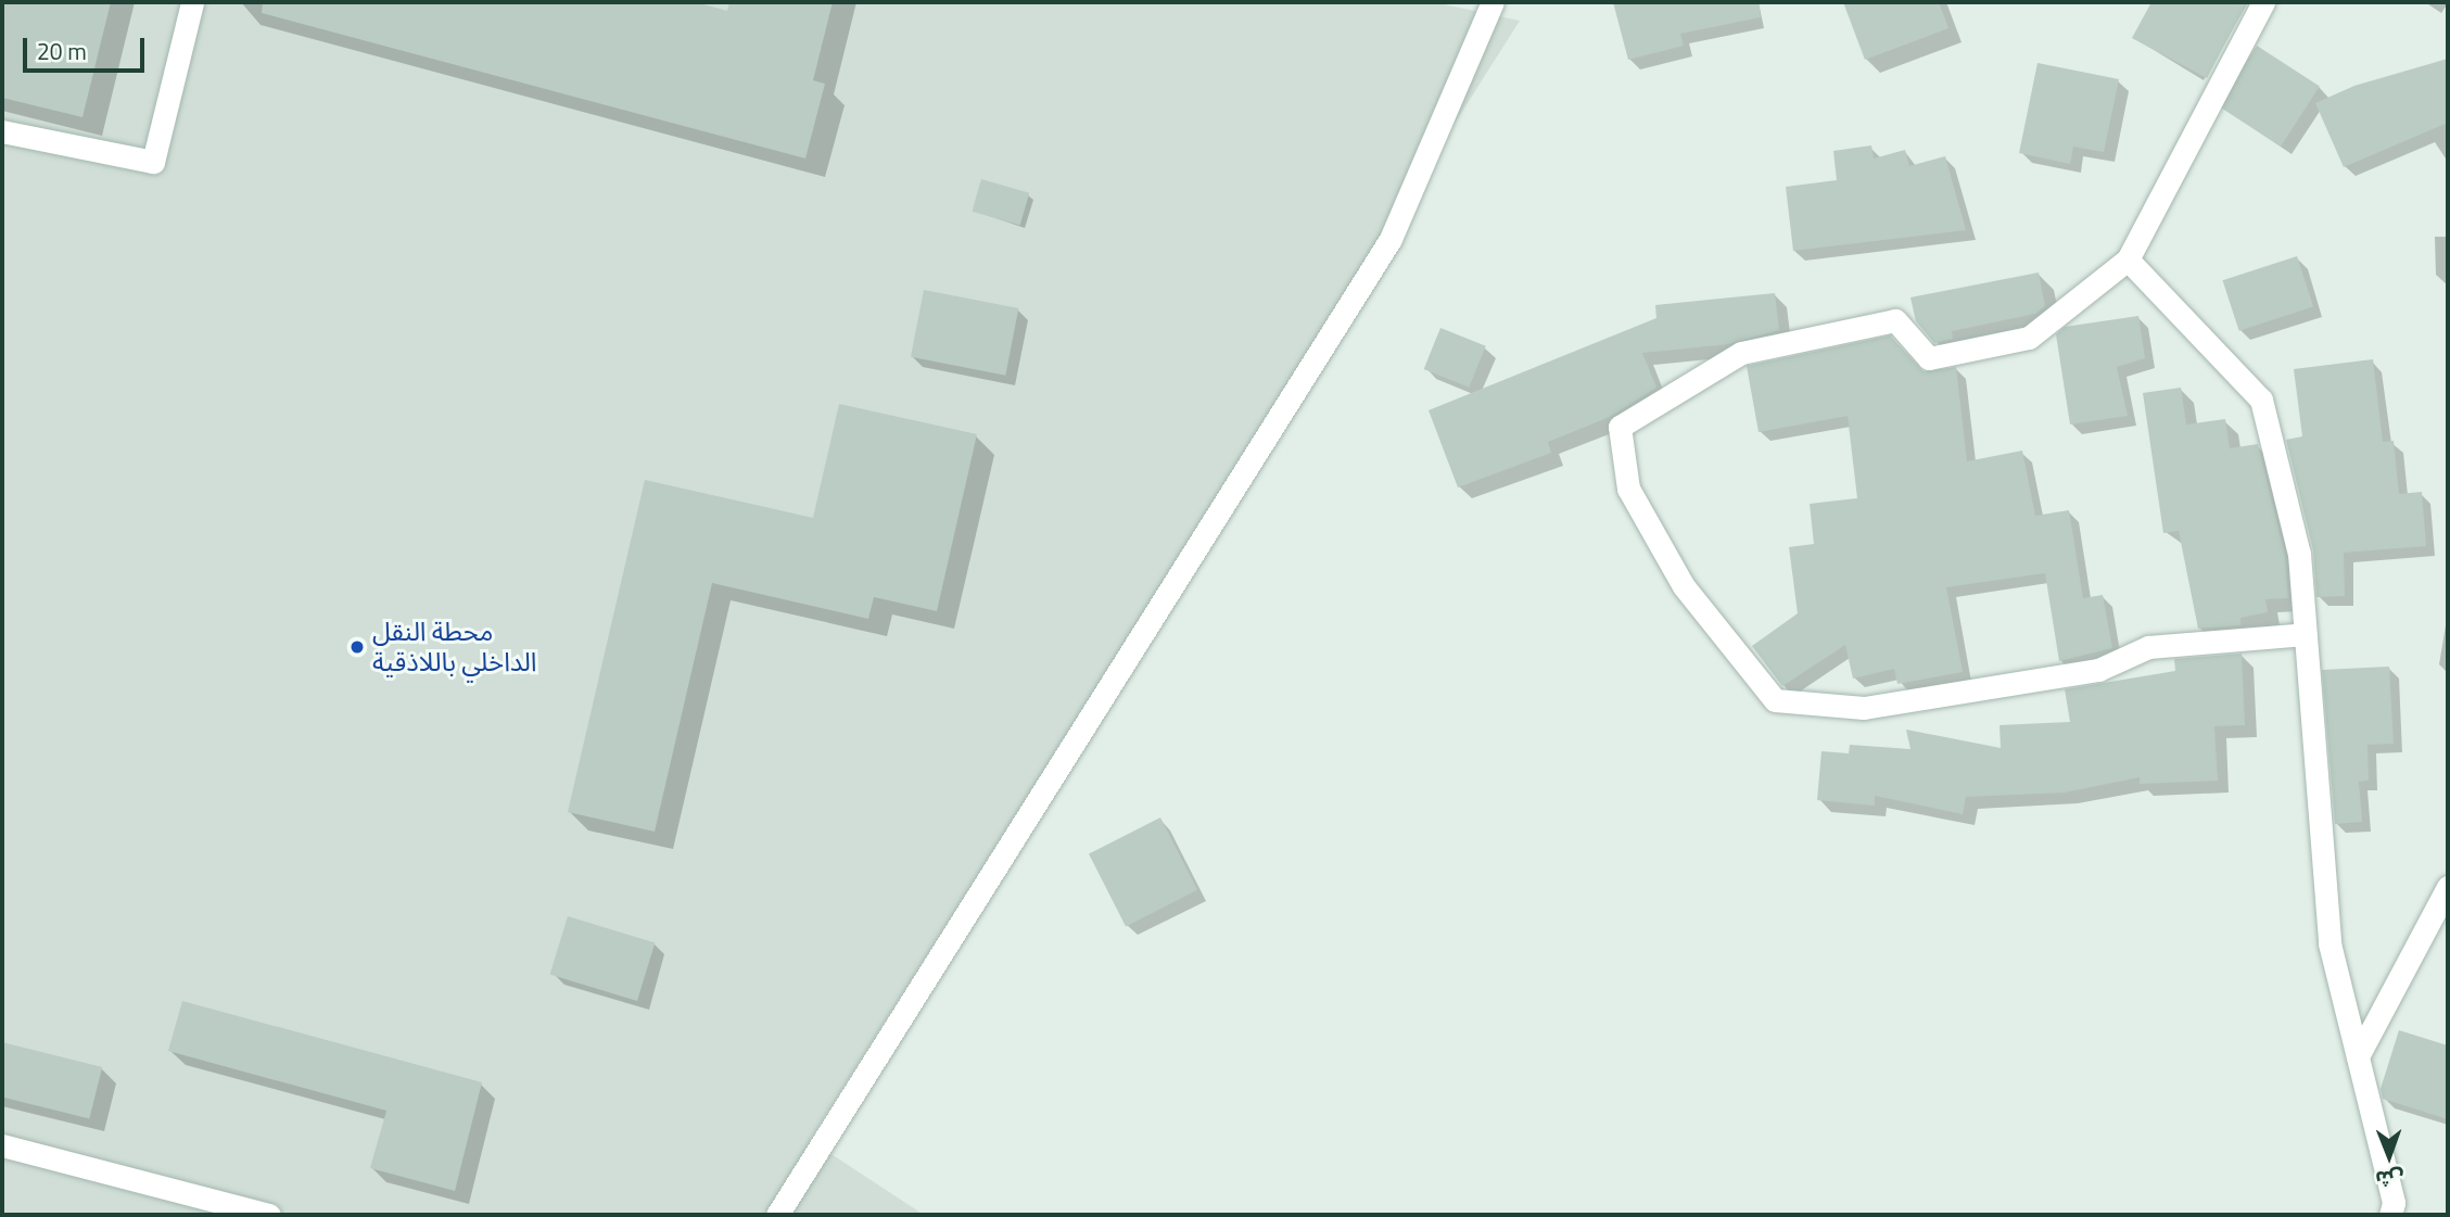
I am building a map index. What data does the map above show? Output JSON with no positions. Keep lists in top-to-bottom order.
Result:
{
  "places": ["محطة النقل الداخلي باللاذقية"],
  "scale_bar": "20 m",
  "north": "bottom"
}
